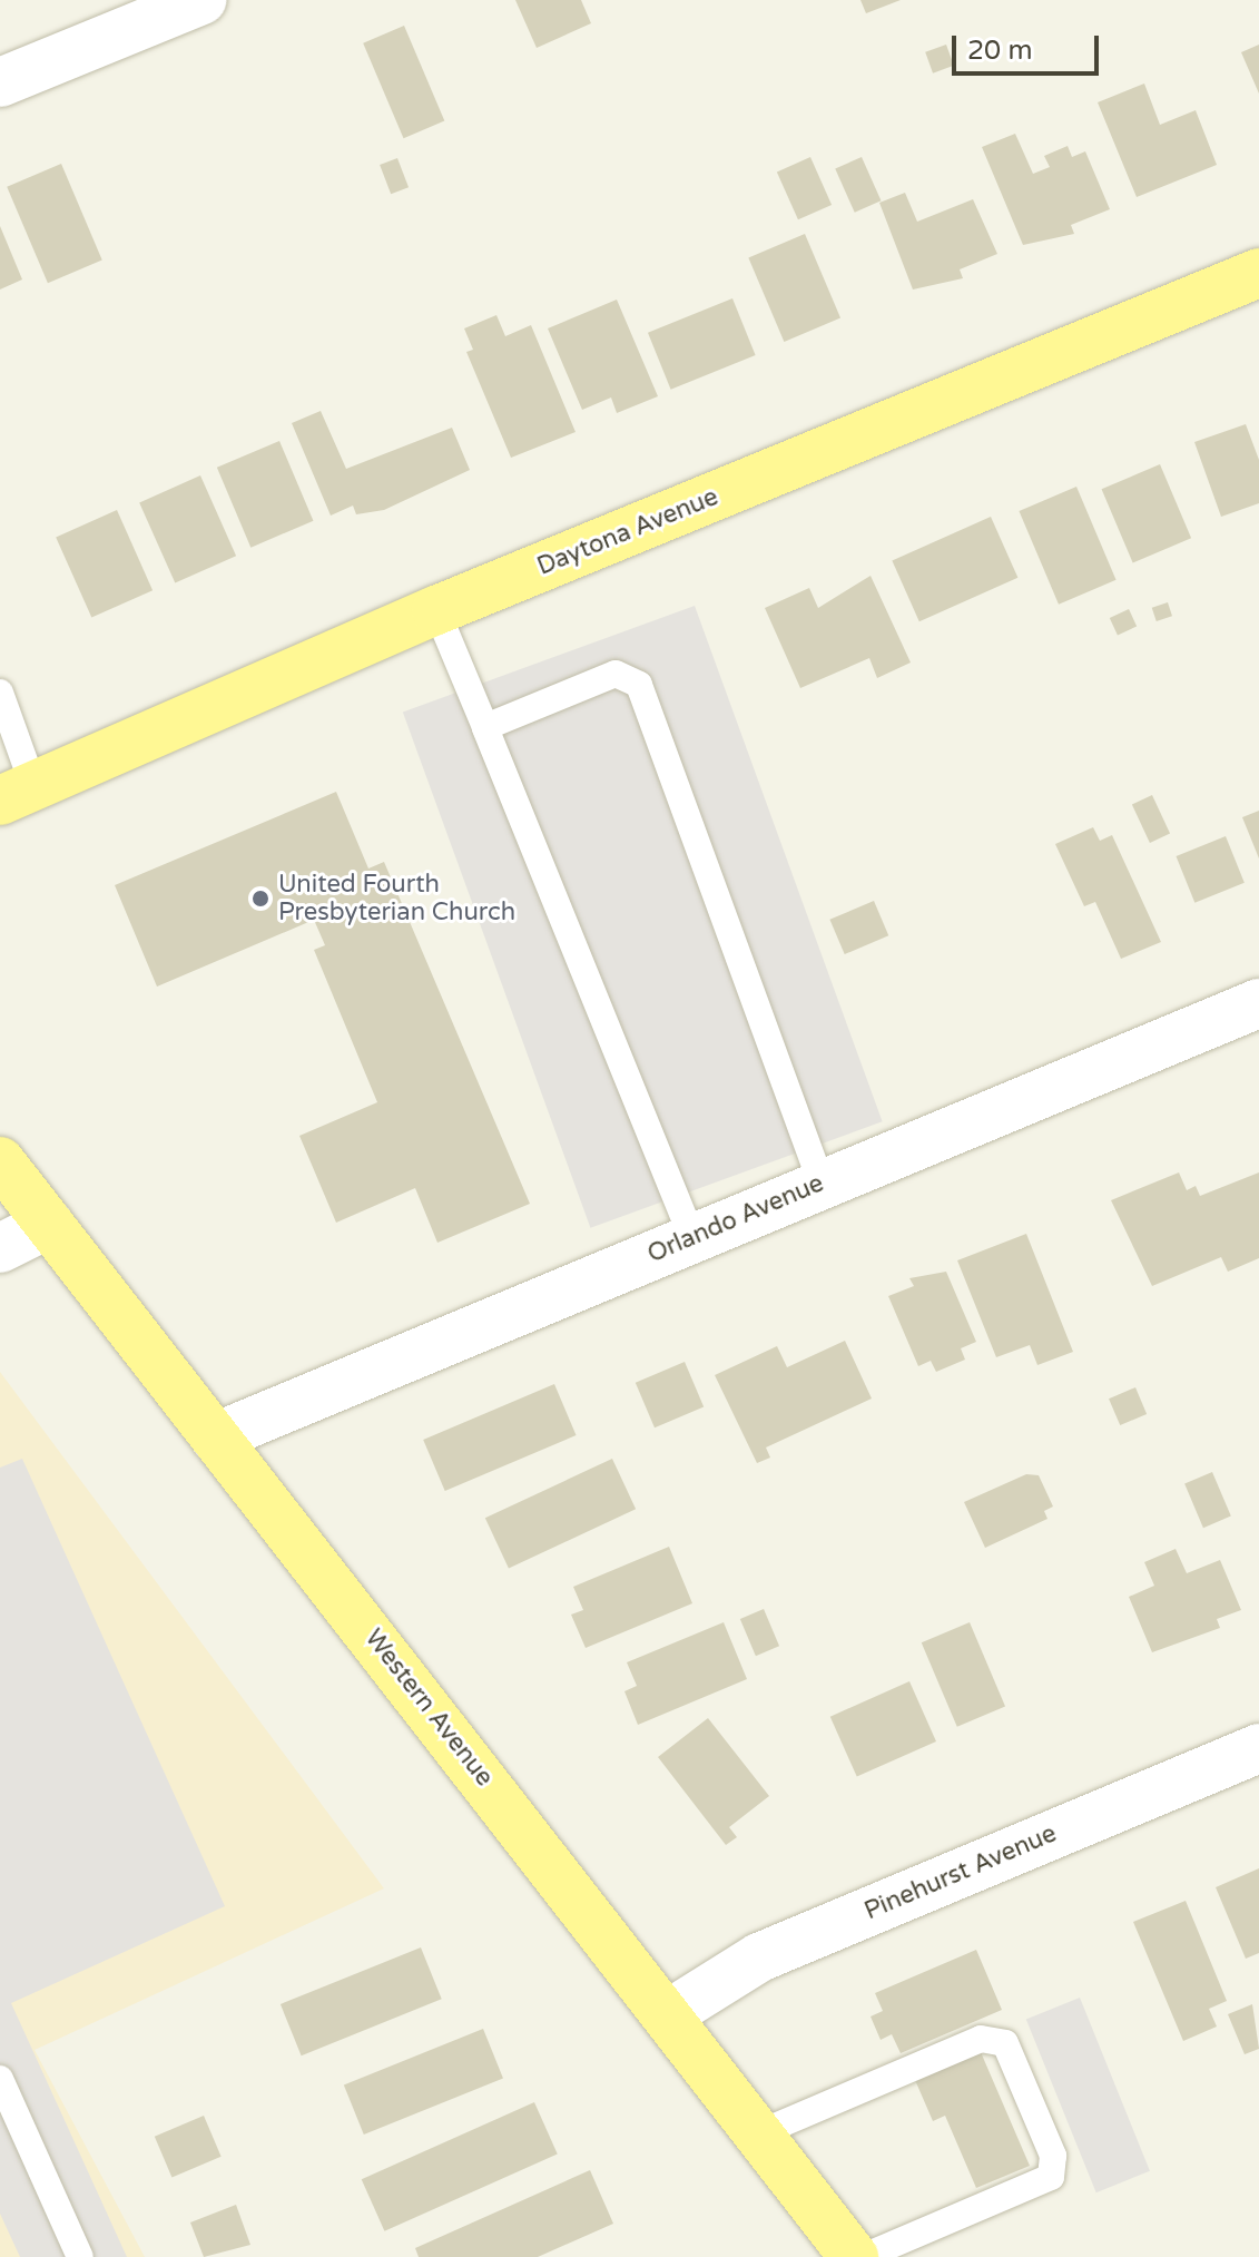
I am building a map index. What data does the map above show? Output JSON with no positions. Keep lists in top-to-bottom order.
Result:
{
  "streets": {
    "main road": ["Daytona Avenue", "Western Avenue"],
    "street": ["Orlando Avenue", "Pinehurst Avenue"]
  },
  "crossings": [
    ["Orlando Avenue", "Western Avenue"],
    ["Western Avenue", "Pinehurst Avenue"]
  ],
  "places": ["United Fourth Presbyterian Church"],
  "scale_bar": "20 m"
}
